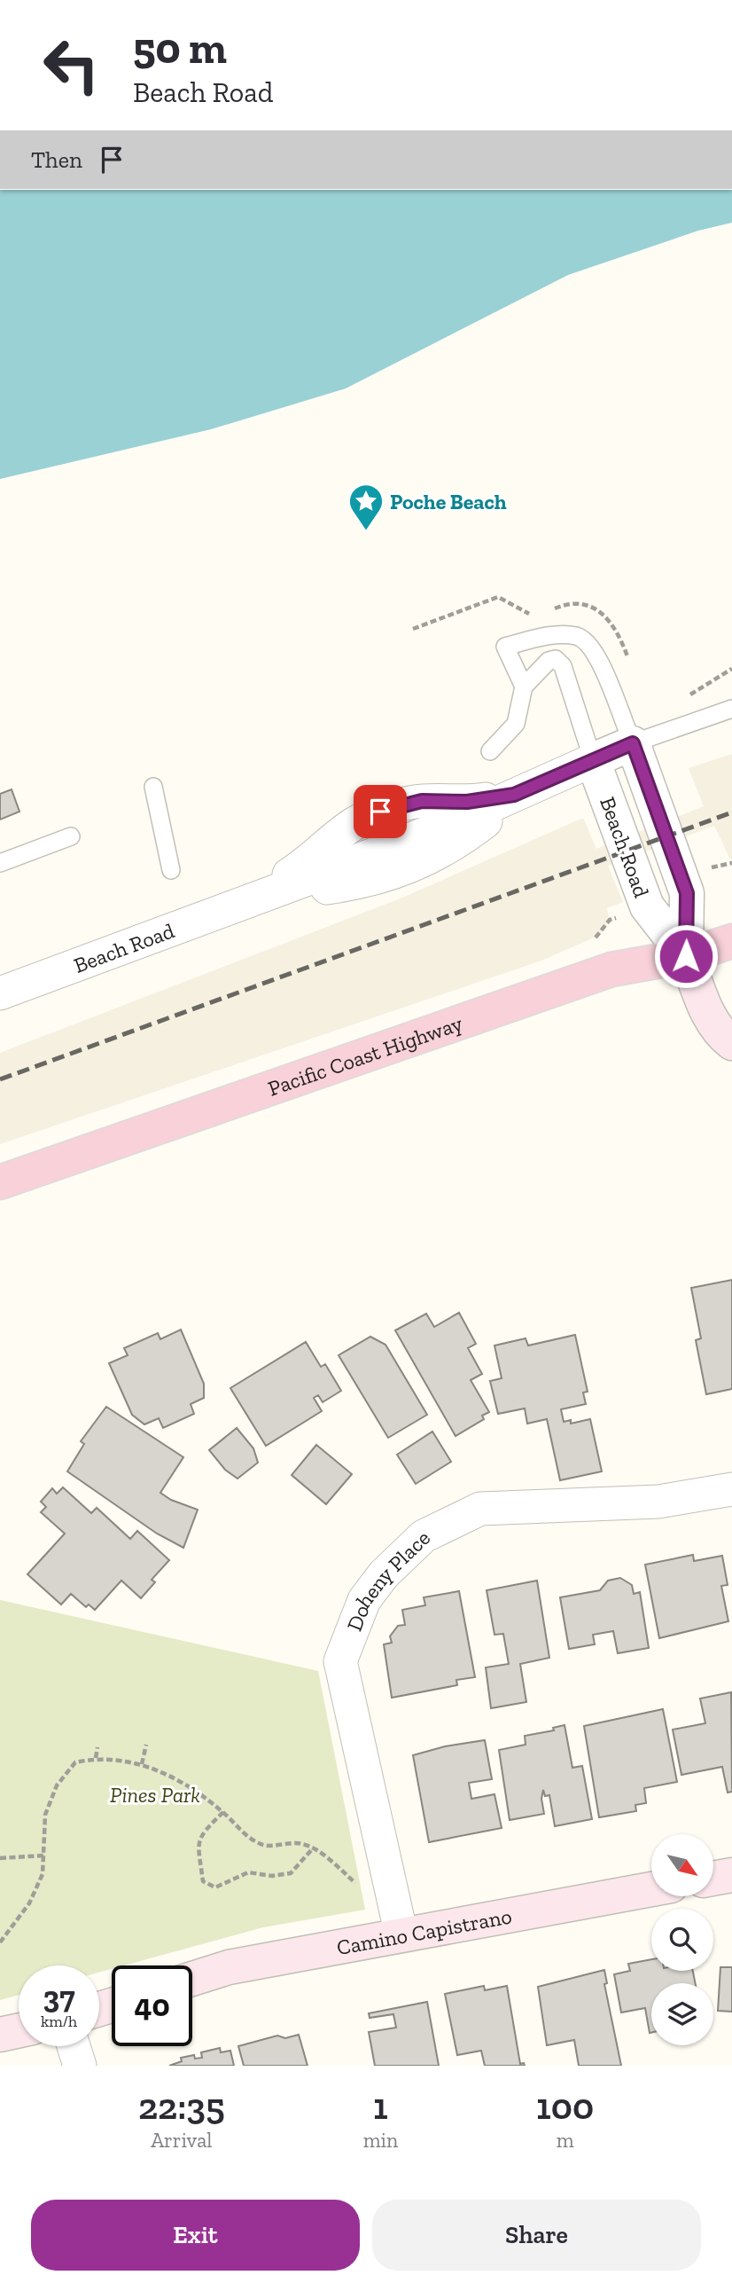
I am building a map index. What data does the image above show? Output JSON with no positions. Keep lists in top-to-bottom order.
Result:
{
  "streets": {
    "main road": ["Pacific Coast Highway", "Camino Capistrano"],
    "street": ["Beach Road", "Doheny Place"]
  },
  "crossings": [
    ["Beach Road", "Pacific Coast Highway"],
    ["Doheny Place", "Camino Capistrano"]
  ],
  "parks": ["Pines Park"],
  "places": {
    "place": ["Poche Beach"]
  },
  "north": "bottom right",
  "page": {
    "turn": ["50 m", "Beach Road"],
    "then": "Then",
    "speed": "37 km/h",
    "limit": "40",
    "eta": [
      "22:35",
      "Arrival",
      "1",
      "min",
      "100",
      "m"
    ],
    "buttons": ["Exit", "Share"]
  }
}
